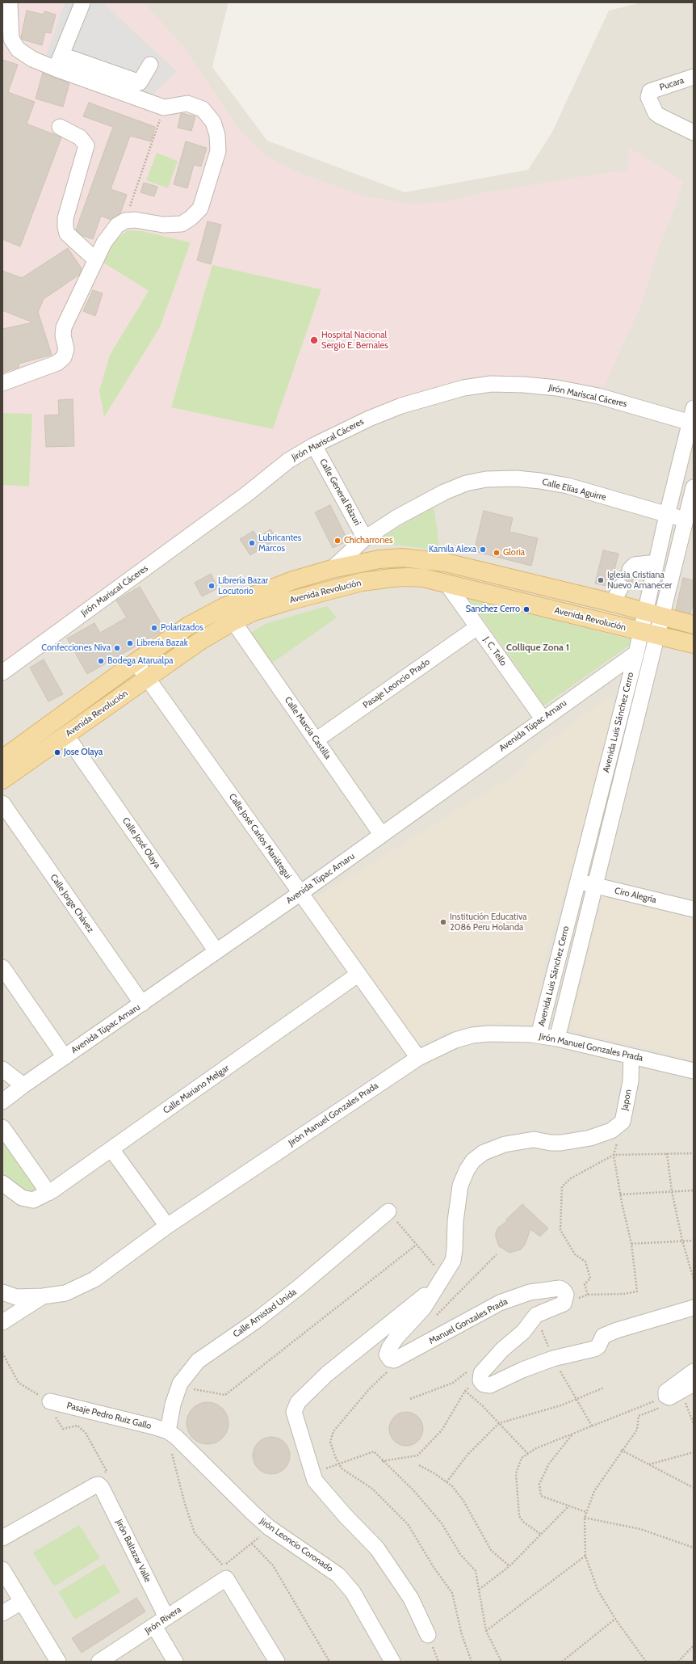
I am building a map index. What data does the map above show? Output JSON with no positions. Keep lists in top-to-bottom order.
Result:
{
  "streets": {
    "main road": ["Avenida Revolución"],
    "street": [
      "Pucara",
      "Jirón Mariscal Cáceres",
      "Calle Elías Aguirre",
      "Calle General Rázuri",
      "J. C. Tello",
      "Pasaje Leoncio Prado",
      "Avenida Luis Sánchez Cerro",
      "Avenida Túpac Amaru",
      "Calle Marcia Castilla",
      "Calle José Carlos Mariátegui",
      "Calle José Olaya",
      "Ciro Alegría",
      "Calle Jorge Chávez",
      "Jirón Manuel Gonzales Prada",
      "Calle Mariano Melgar",
      "Japon",
      "Calle Amistad Unida",
      "Manuel Gonzales Prada",
      "Pasaje Pedro Ruiz Gallo",
      "Jirón Leoncio Coronado",
      "Jirón Baltazar Valle",
      "Jirón Rivera"
    ]
  },
  "crossings": [
    ["Jirón Mariscal Cáceres", "Calle General Rázuri"],
    ["Jirón Mariscal Cáceres", "Avenida Luis Sánchez Cerro"],
    ["Calle Elías Aguirre", "Calle General Rázuri"],
    ["Calle Elías Aguirre", "Avenida Revolución"],
    ["Calle Elías Aguirre", "Avenida Luis Sánchez Cerro"],
    ["Avenida Revolución", "J. C. Tello"],
    ["Avenida Revolución", "Avenida Luis Sánchez Cerro"],
    ["Avenida Revolución", "Calle Marcia Castilla"],
    ["Avenida Revolución", "Calle José Carlos Mariátegui"],
    ["Avenida Revolución", "Calle José Olaya"],
    ["J. C. Tello", "Pasaje Leoncio Prado"],
    ["J. C. Tello", "Avenida Túpac Amaru"],
    ["Pasaje Leoncio Prado", "Calle Marcia Castilla"],
    ["Avenida Luis Sánchez Cerro", "Avenida Túpac Amaru"],
    ["Avenida Luis Sánchez Cerro", "Ciro Alegría"],
    ["Avenida Luis Sánchez Cerro", "Jirón Manuel Gonzales Prada"],
    ["Avenida Túpac Amaru", "Calle Marcia Castilla"],
    ["Avenida Túpac Amaru", "Calle José Carlos Mariátegui"],
    ["Avenida Túpac Amaru", "Calle José Olaya"],
    ["Avenida Túpac Amaru", "Calle Jorge Chávez"],
    ["Calle José Carlos Mariátegui", "Jirón Manuel Gonzales Prada"],
    ["Calle José Carlos Mariátegui", "Calle Mariano Melgar"],
    ["Jirón Manuel Gonzales Prada", "Japon"],
    ["Calle Amistad Unida", "Pasaje Pedro Ruiz Gallo"],
    ["Calle Amistad Unida", "Jirón Leoncio Coronado"],
    ["Pasaje Pedro Ruiz Gallo", "Jirón Leoncio Coronado"],
    ["Jirón Baltazar Valle", "Jirón Rivera"]
  ],
  "districts": ["Collique Zona 1"],
  "places": [
    "Hospital Nacional Sergio E. Bernales",
    "Chicharrones",
    "Lubricantes Marcos",
    "Kamila Alexa",
    "Gloria",
    "Iglesia Cristiana Nuevo Amanecer",
    "Librería Bazar Locutorio",
    "Sanchez Cerro",
    "Polarizados",
    "Librería Bazak",
    "Confecciones Niva",
    "Bodega Atarualpa",
    "Jose Olaya",
    "Institución Educativa 2086 Peru Holanda"
  ]
}
